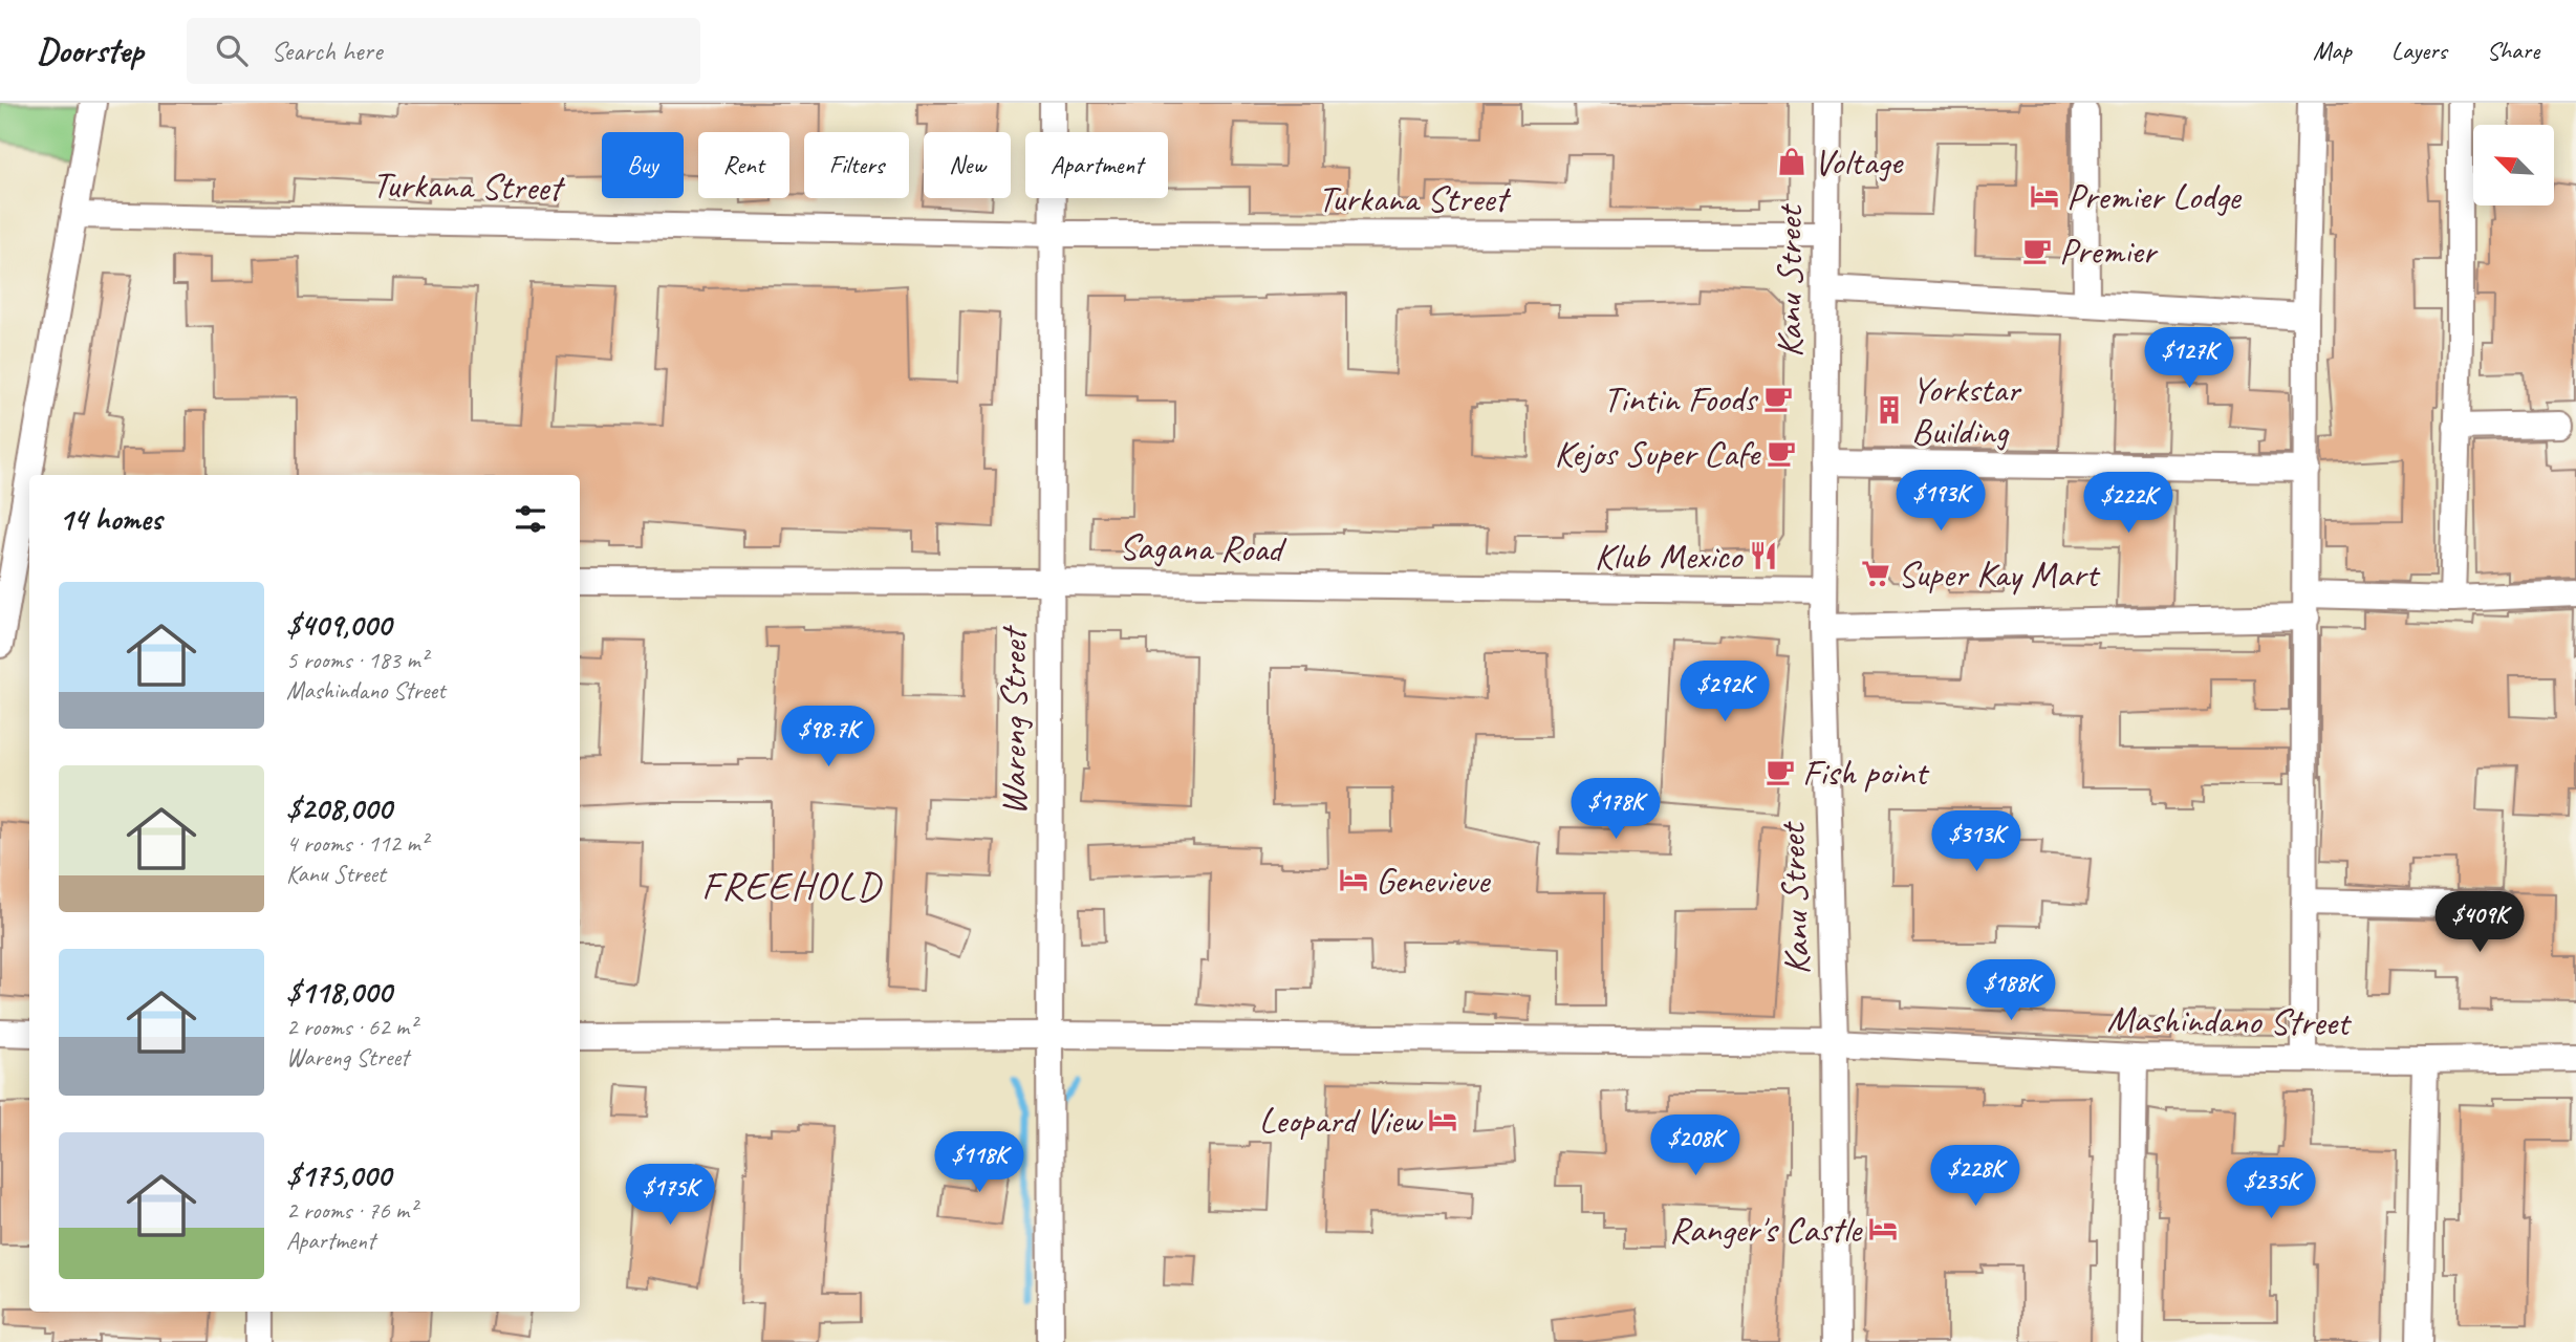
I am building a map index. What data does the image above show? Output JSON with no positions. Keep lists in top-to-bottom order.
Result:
{
  "streets": {
    "street": [
      "Turkana Street",
      "Kanu Street",
      "Sagana Road",
      "Wareng Street",
      "Mashindano Street"
    ]
  },
  "crossings": [
    ["Turkana Street", "Kanu Street"],
    ["Turkana Street", "Wareng Street"],
    ["Kanu Street", "Sagana Road"],
    ["Kanu Street", "Mashindano Street"],
    ["Sagana Road", "Wareng Street"],
    ["Wareng Street", "Mashindano Street"]
  ],
  "districts": ["FREEHOLD"],
  "places": {
    "shop": ["Voltage"],
    "hotel": [
      "Premier Lodge",
      "Genevieve",
      "Leopard View",
      "Ranger's Castle"
    ],
    "cafe": [
      "Premier",
      "Tintin Foods",
      "Kejos Super Cafe",
      "Fish point"
    ],
    "building": ["Yorkstar Building"],
    "restaurant": ["Klub Mexico"],
    "supermarket": ["Super Kay Mart"]
  },
  "north": "top left",
  "page": {
    "header": "Doorstep",
    "search": "Search here",
    "nav": ["Map", "Layers", "Share"],
    "chip": [
      "Buy",
      "Rent",
      "Filters",
      "New",
      "Apartment"
    ],
    "price": [
      "$127K",
      "$193K",
      "$222K",
      "$292K",
      "$98.7K",
      "$178K",
      "$313K",
      "$409K",
      "$188K",
      "$208K",
      "$118K",
      "$228K",
      "$235K",
      "$175K"
    ],
    "heading": "14 homes",
    "list": [
      {
        "name": "$409,000",
        "note": "5 rooms · 183 m² · Mashindano Street"
      },
      {
        "name": "$208,000",
        "note": "4 rooms · 112 m² · Kanu Street"
      },
      {
        "name": "$118,000",
        "note": "2 rooms · 62 m² · Wareng Street"
      },
      {
        "name": "$175,000",
        "note": "2 rooms · 76 m² · Apartment"
      }
    ]
  }
}
